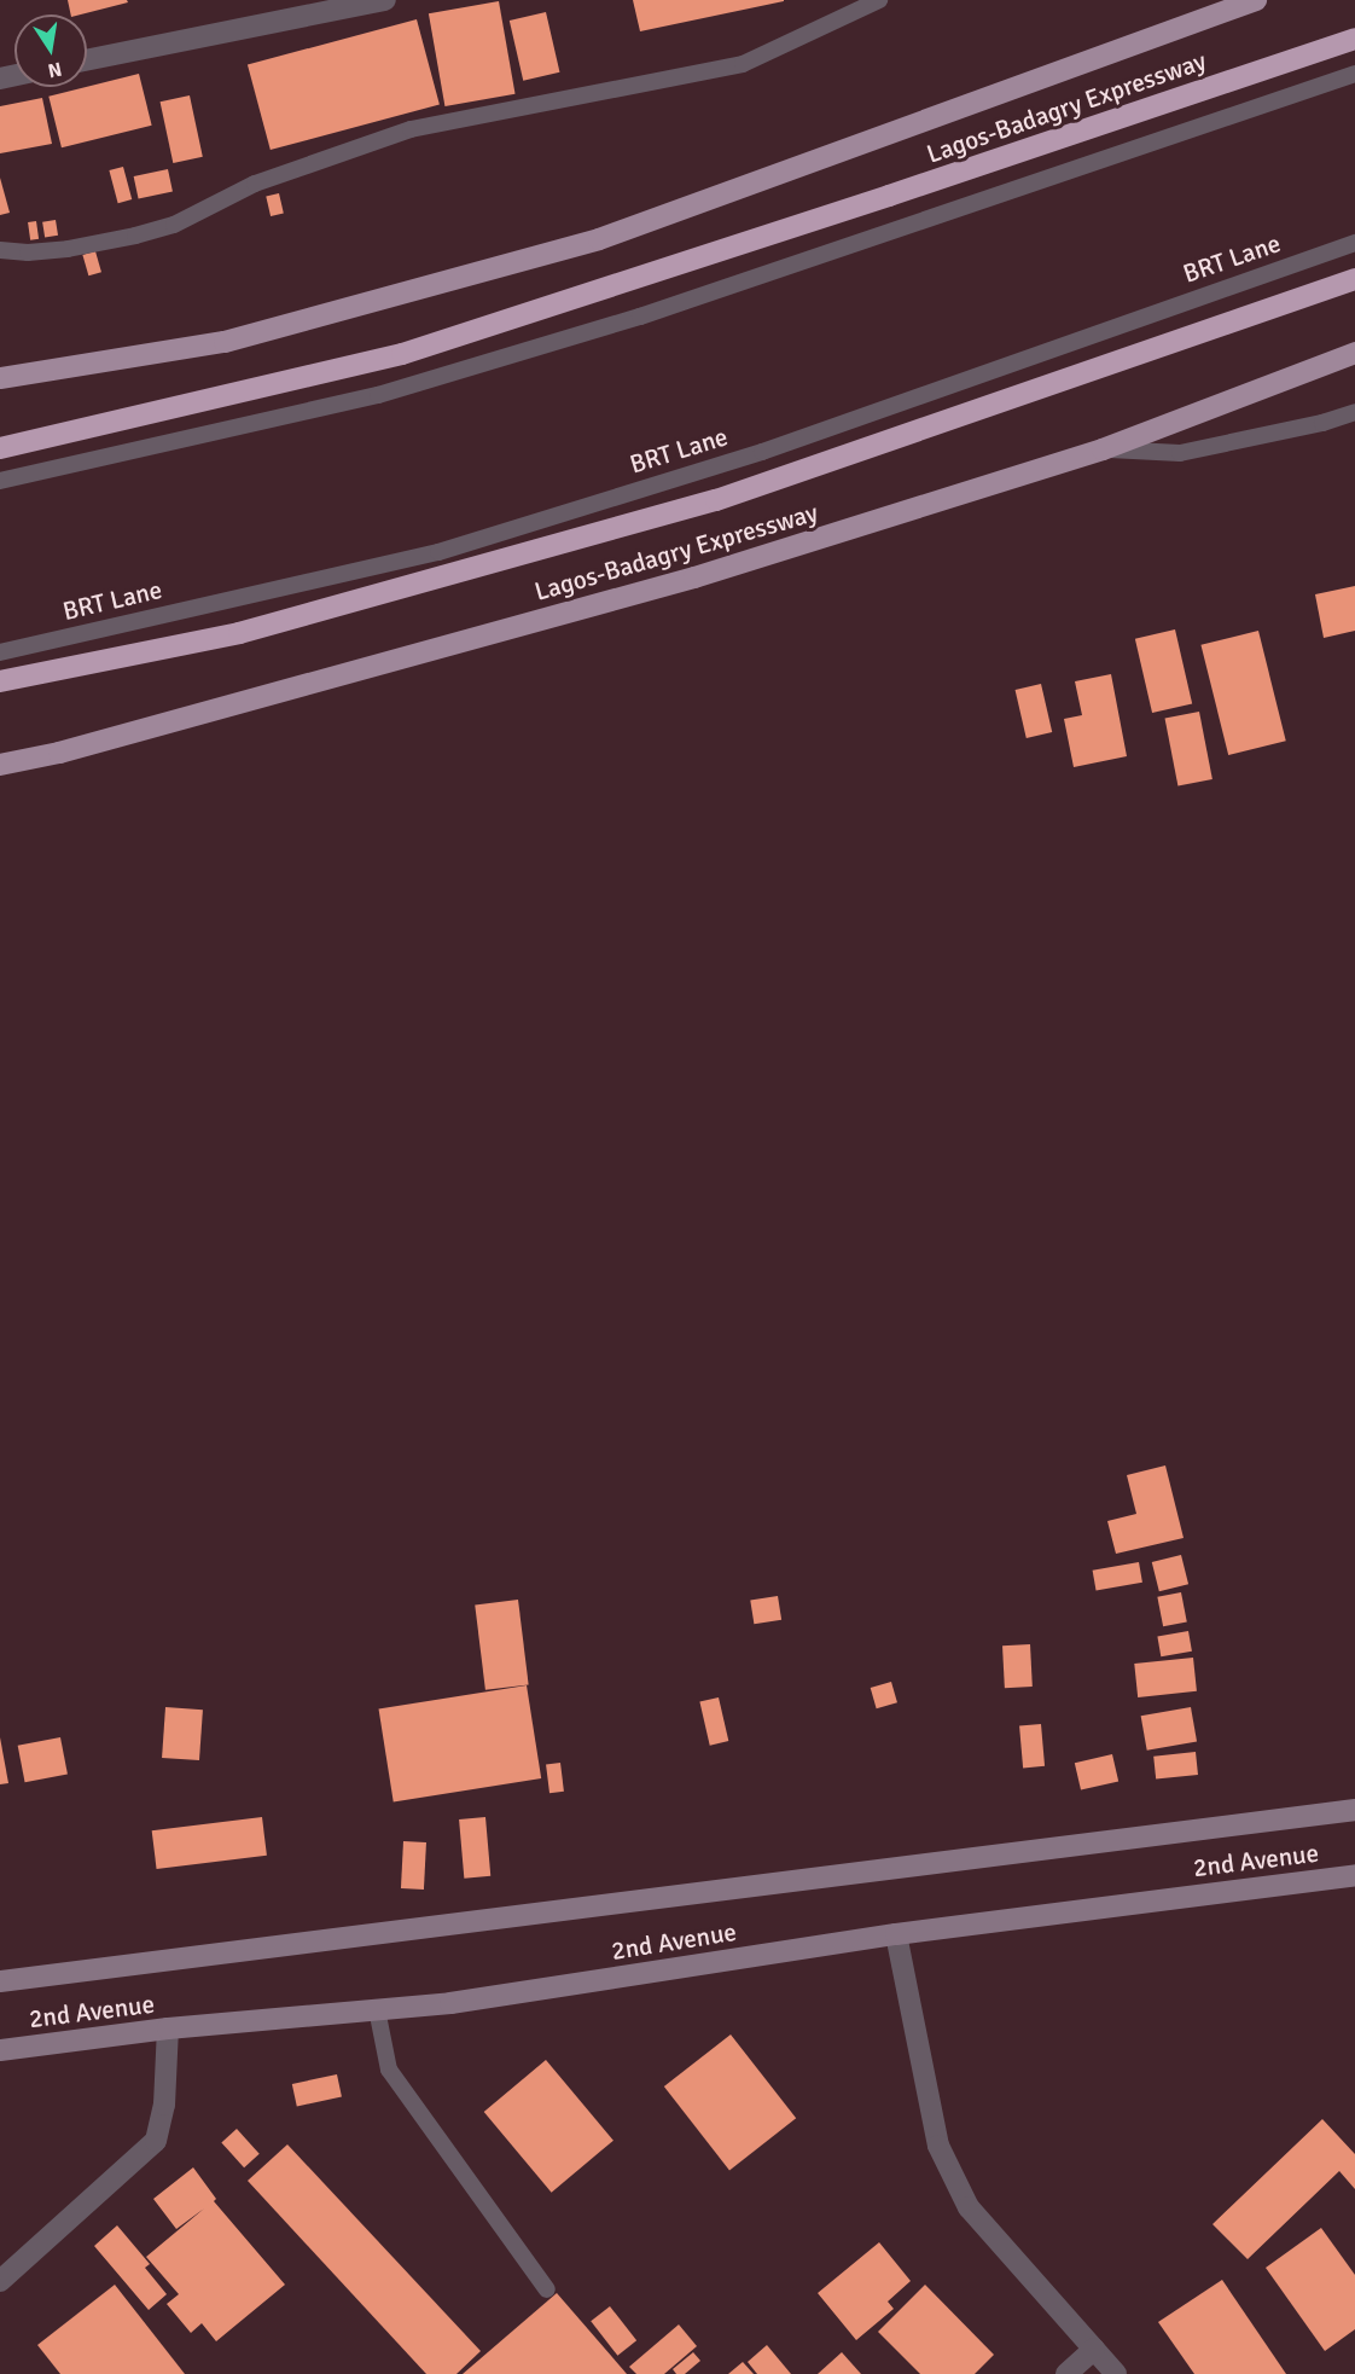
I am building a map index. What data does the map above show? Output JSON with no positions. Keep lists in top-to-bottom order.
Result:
{
  "streets": {
    "highway": ["Lagos-Badagry Expressway"],
    "street": ["2nd Avenue"],
    "lane": ["BRT Lane"]
  },
  "north": "bottom"
}
